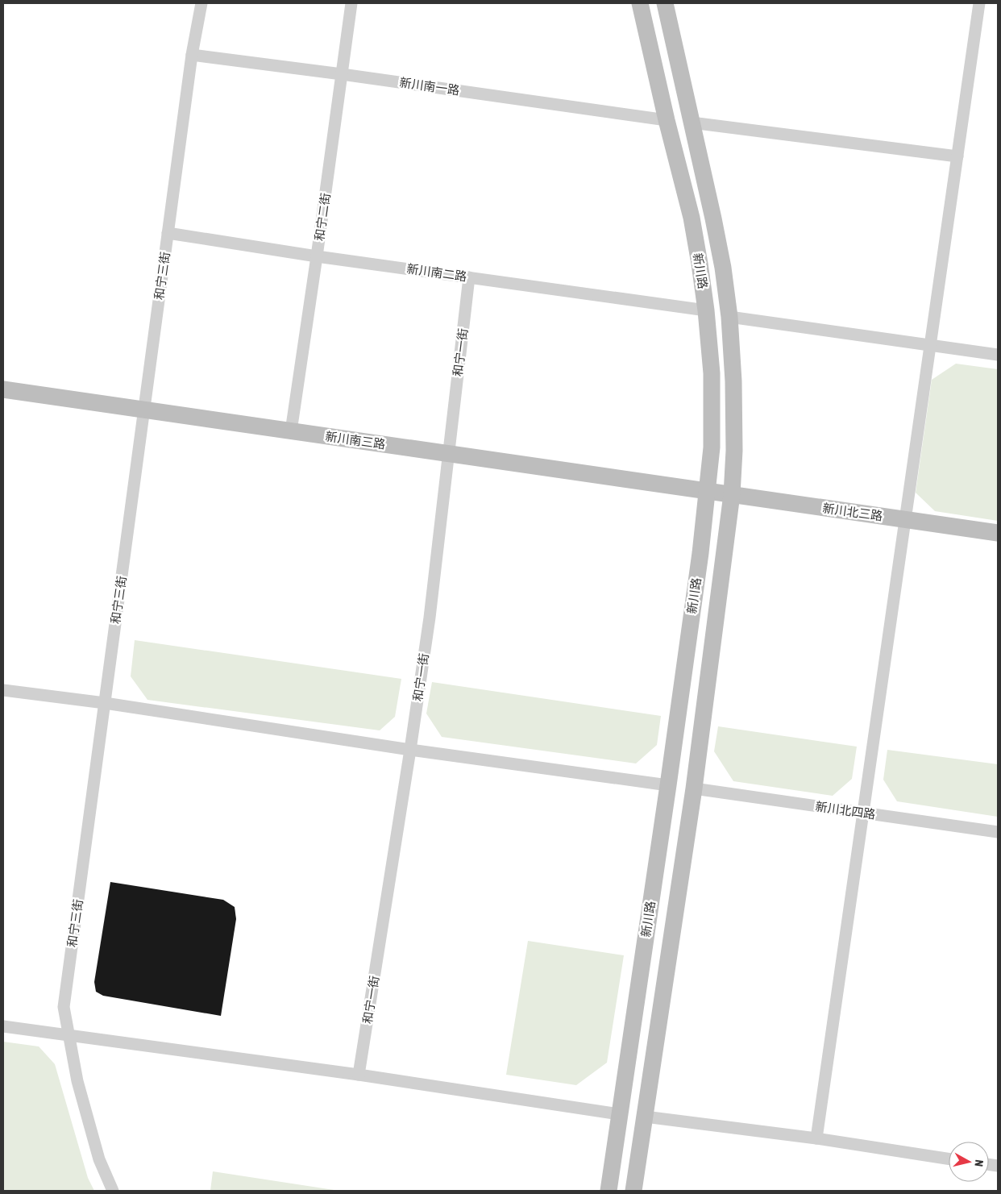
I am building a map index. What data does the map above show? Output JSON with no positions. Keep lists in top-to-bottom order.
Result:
{
  "streets": {
    "street": [
      "新川南一路",
      "和宁二街",
      "新川路",
      "新川南二路",
      "和宁三街",
      "和宁一街",
      "新川南三路",
      "新川北三路",
      "新川北四路"
    ]
  },
  "crossings": [
    ["新川南一路", "和宁二街"],
    ["新川南一路", "新川路"],
    ["新川南一路", "和宁三街"],
    ["和宁二街", "新川南二路"],
    ["和宁二街", "新川南三路"],
    ["新川路", "新川南二路"],
    ["新川路", "新川南三路"],
    ["新川路", "新川北三路"],
    ["新川路", "新川北四路"],
    ["新川南二路", "和宁三街"],
    ["新川南二路", "和宁一街"],
    ["和宁三街", "新川南三路"],
    ["和宁一街", "新川南三路"],
    ["新川南三路", "新川北三路"]
  ],
  "north": "right"
}
